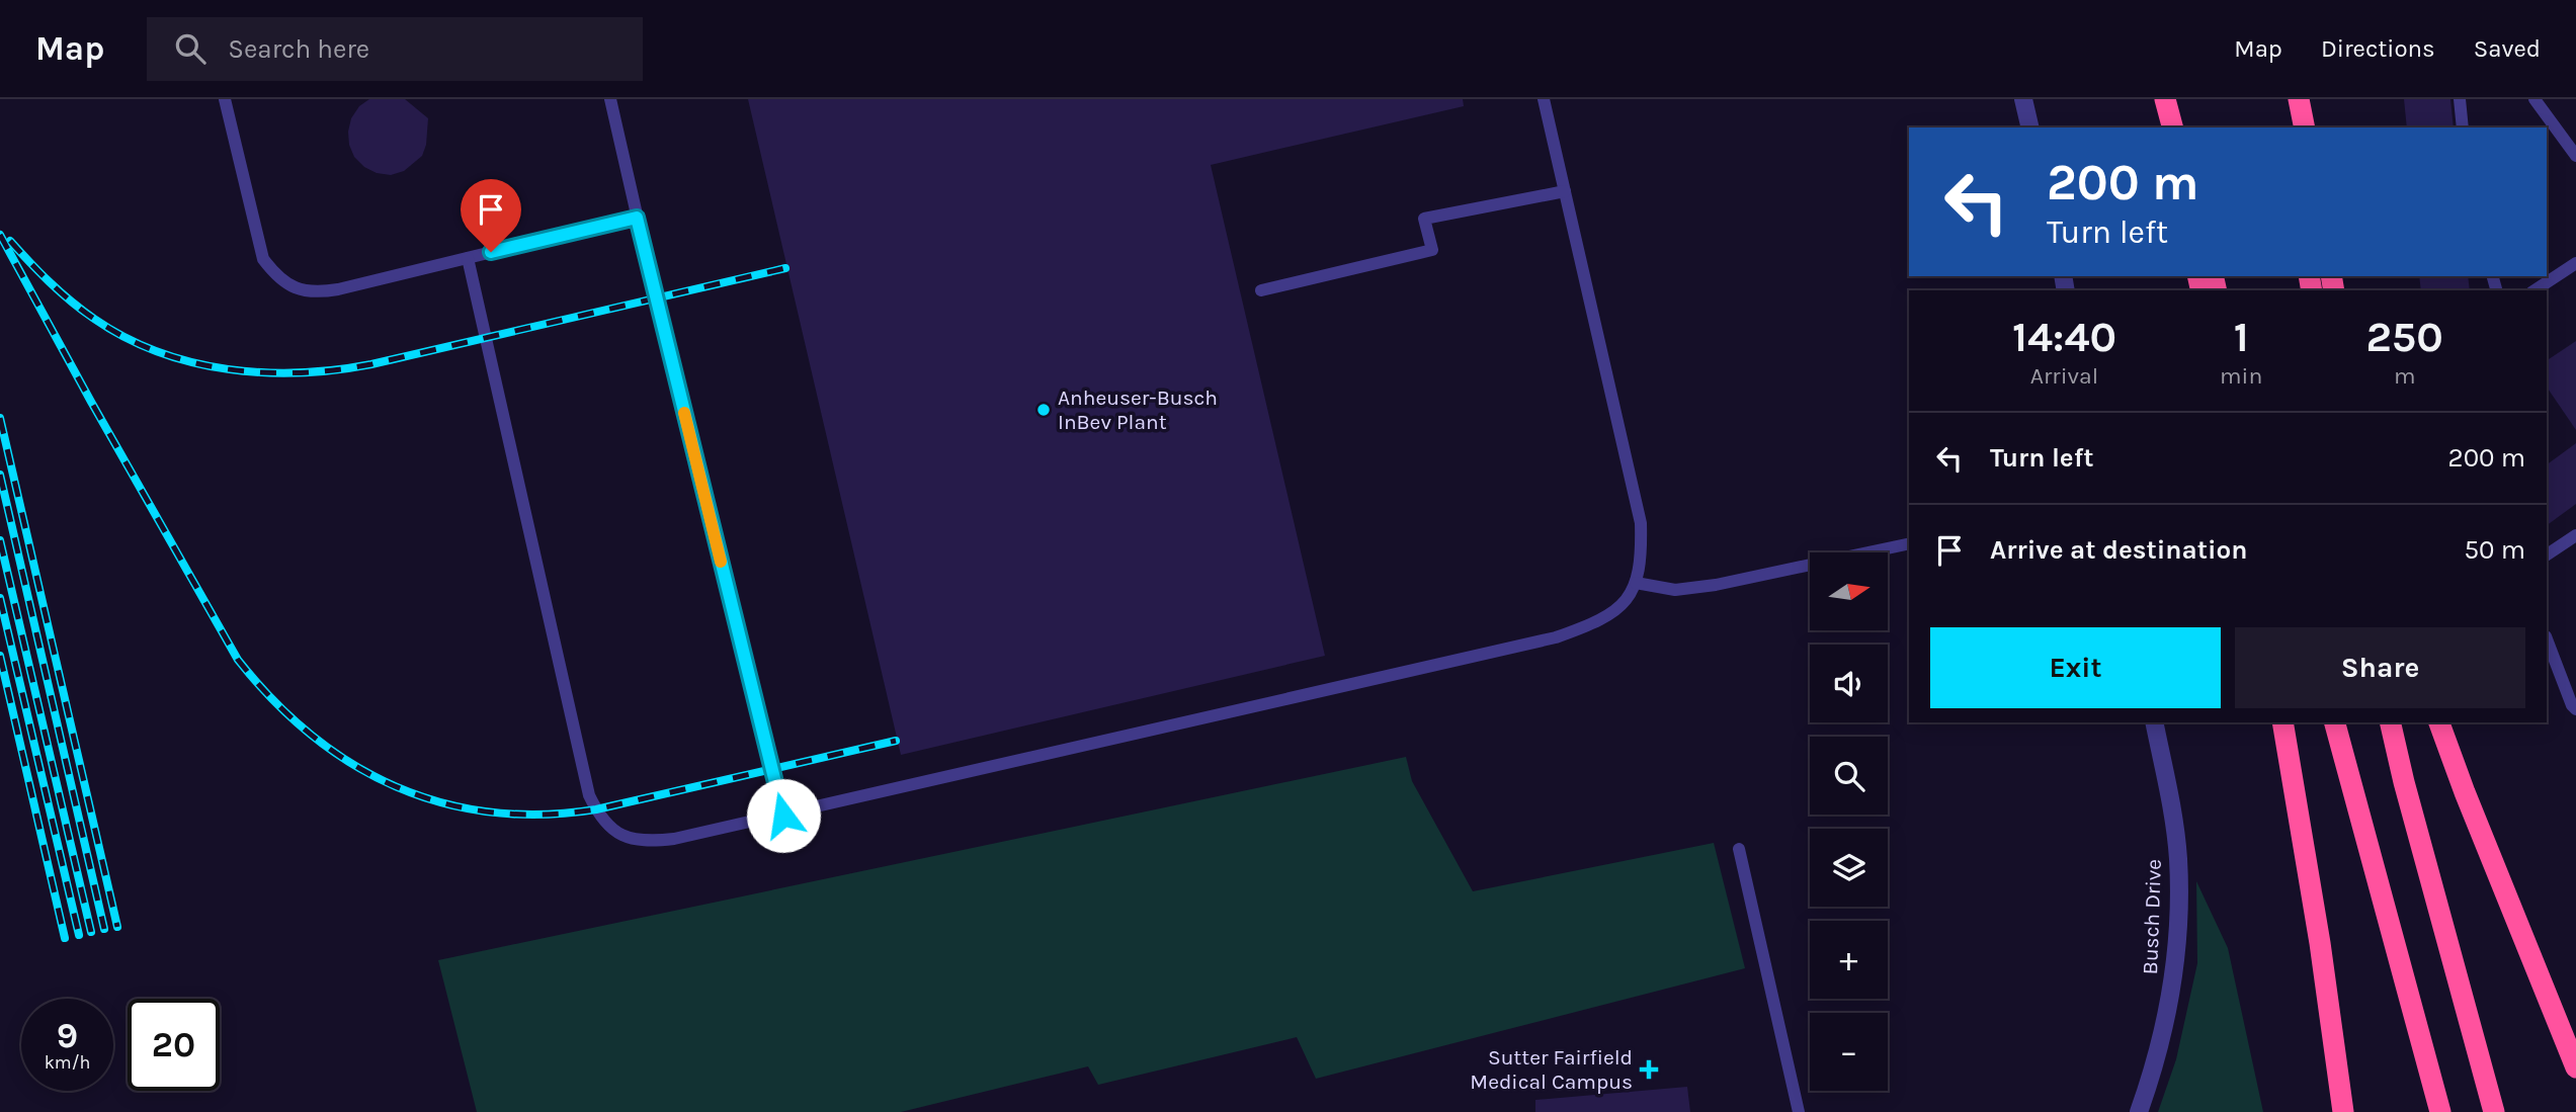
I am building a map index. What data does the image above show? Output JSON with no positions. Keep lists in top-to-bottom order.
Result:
{
  "streets": {
    "street": ["Busch Drive"]
  },
  "places": {
    "other": ["Anheuser-Busch InBev Plant"],
    "health": ["Sutter Fairfield Medical Campus"]
  },
  "north": "right",
  "page": {
    "header": "Map",
    "search": "Search here",
    "nav": ["Map", "Directions", "Saved"],
    "turn": ["200 m", "Turn left"],
    "eta": [
      "14:40",
      "Arrival",
      "1",
      "min",
      "250",
      "m"
    ],
    "list": [
      {
        "name": "Turn left",
        "value": "200 m"
      },
      {
        "name": "Arrive at destination",
        "value": "50 m"
      }
    ],
    "map_buttons": ["+", "−"],
    "buttons": ["Exit", "Share"],
    "speed": "9 km/h",
    "limit": "20"
  }
}
